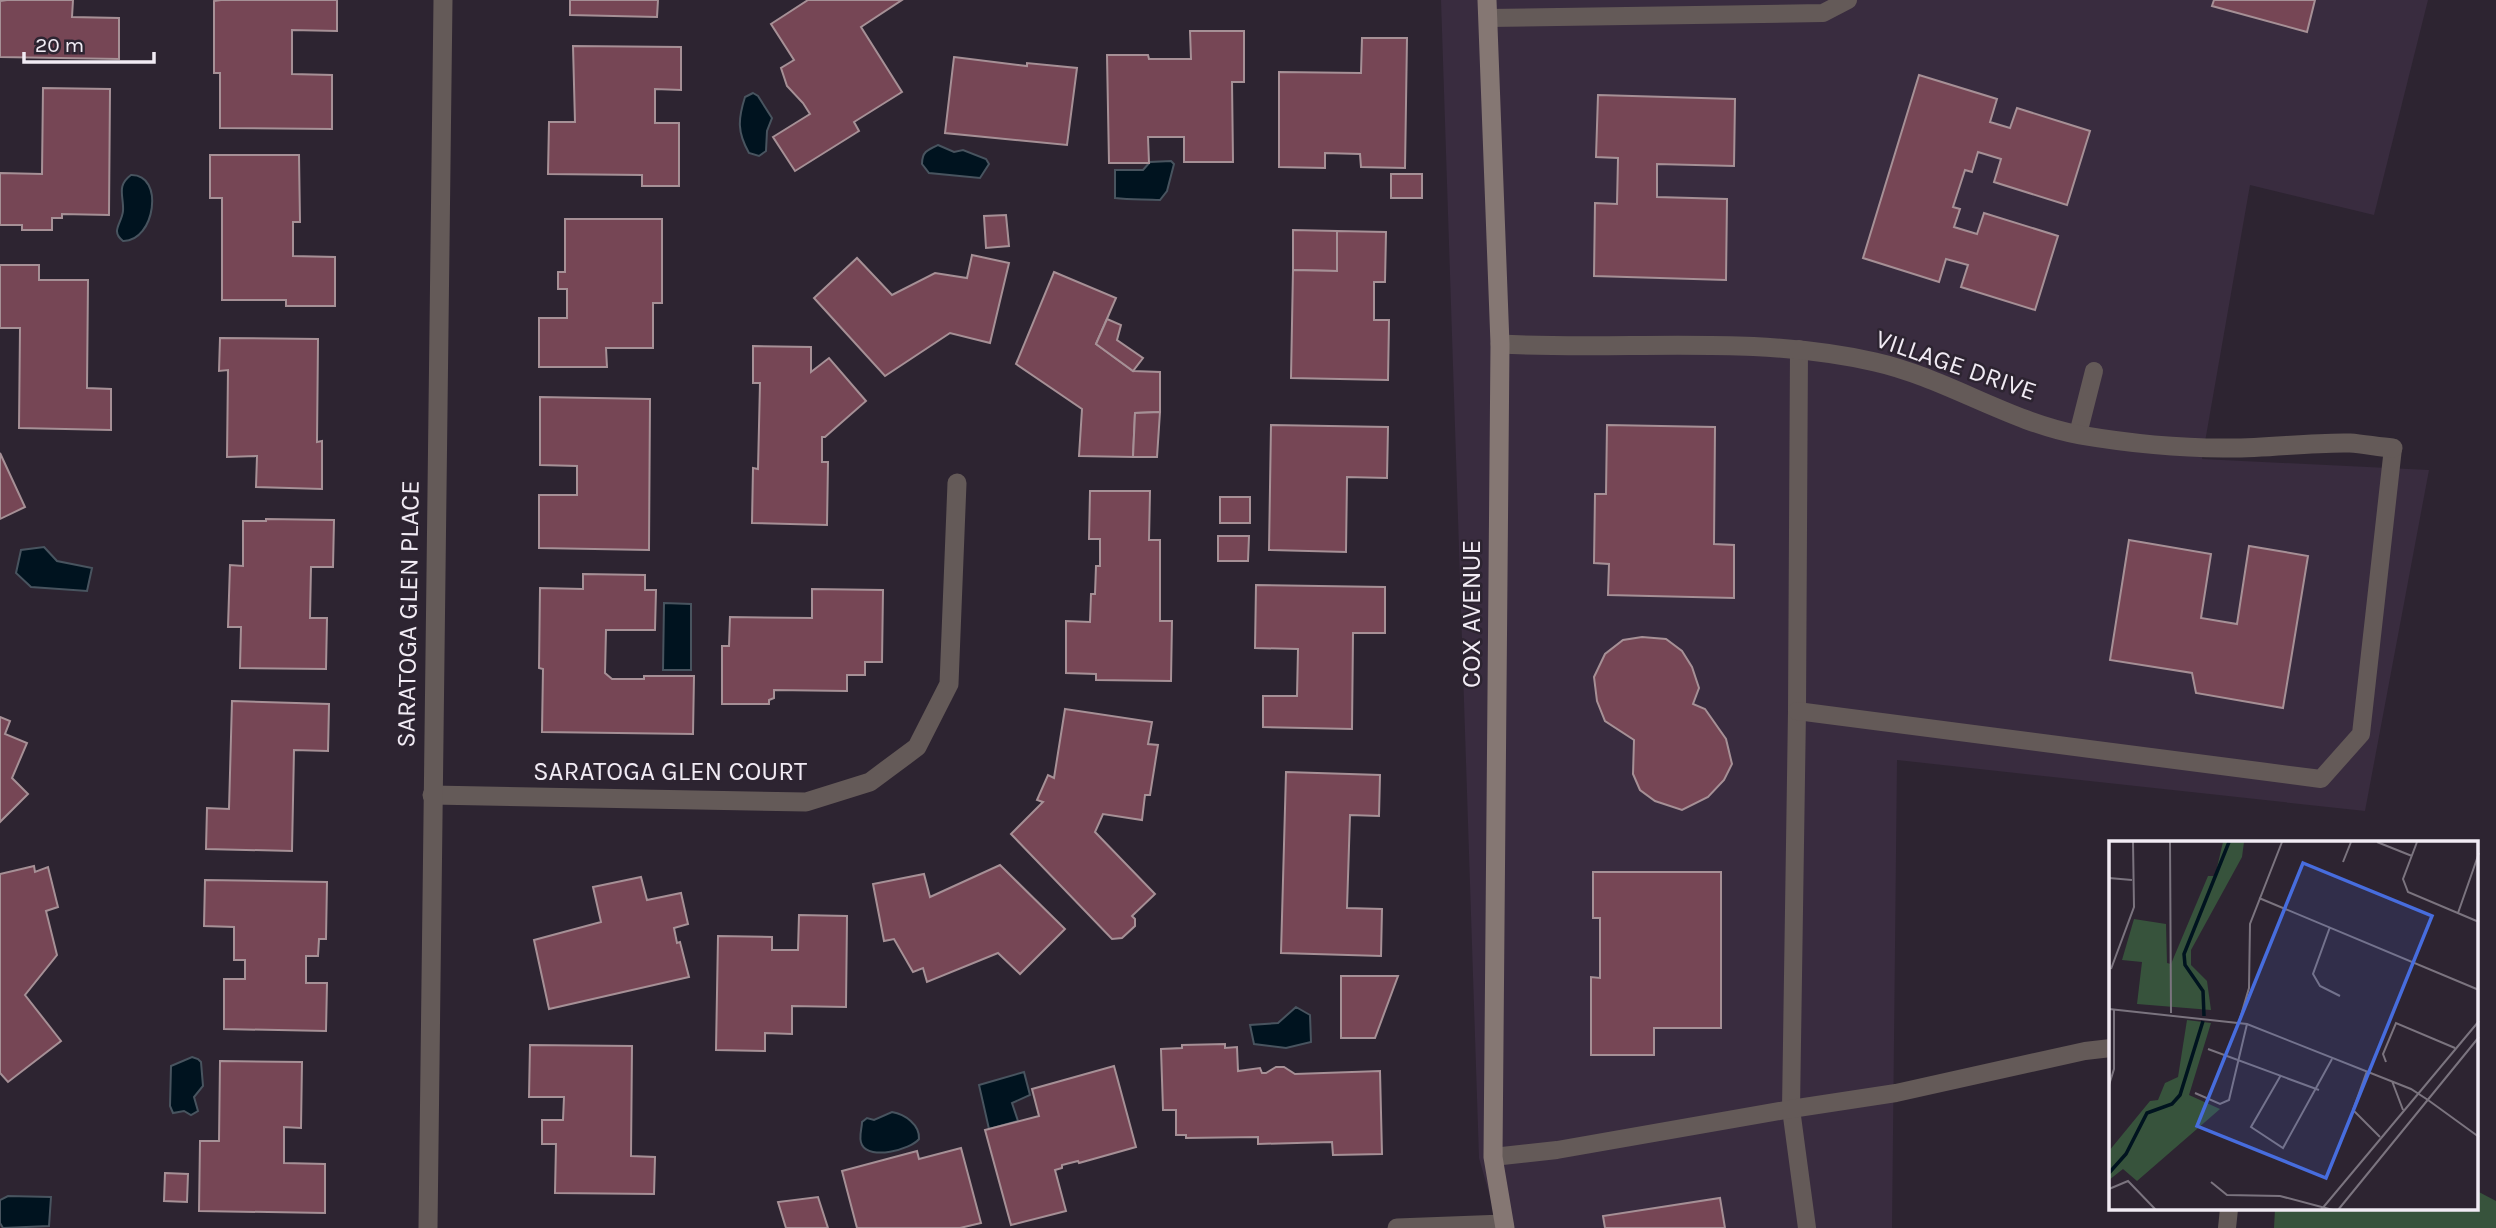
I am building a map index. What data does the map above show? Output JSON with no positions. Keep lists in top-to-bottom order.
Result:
{
  "streets": {
    "main road": ["COX AVENUE"],
    "street": ["VILLAGE DRIVE", "SARATOGA GLEN PLACE", "SARATOGA GLEN COURT"]
  },
  "crossings": [
    ["VILLAGE DRIVE", "COX AVENUE"],
    ["SARATOGA GLEN PLACE", "SARATOGA GLEN COURT"]
  ],
  "scale_bar": "20 m"
}
